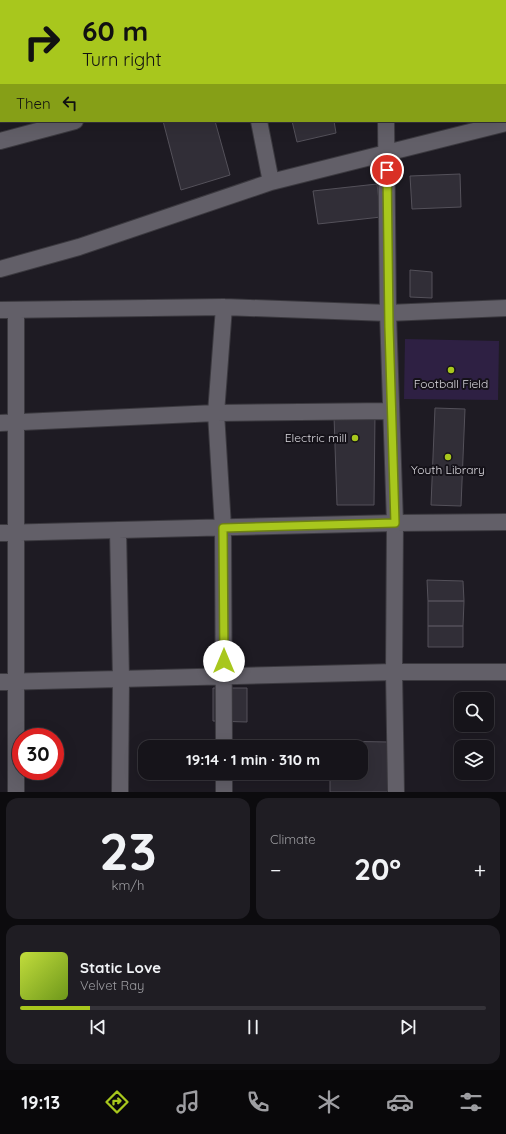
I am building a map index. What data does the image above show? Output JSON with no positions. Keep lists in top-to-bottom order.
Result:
{
  "places": ["Football Field", "Electric mill", "Youth Library"],
  "page": {
    "turn": ["60 m", "Turn right"],
    "then": "Then",
    "limit": "30",
    "trip": "19:14 · 1 min · 310 m",
    "tile": [
      ["23", "km/h"],
      "Climate"
    ],
    "heat": ["−", "20°", "+"],
    "song": ["Static Love", "Velvet Ray"],
    "tabs": "19:13"
  }
}
